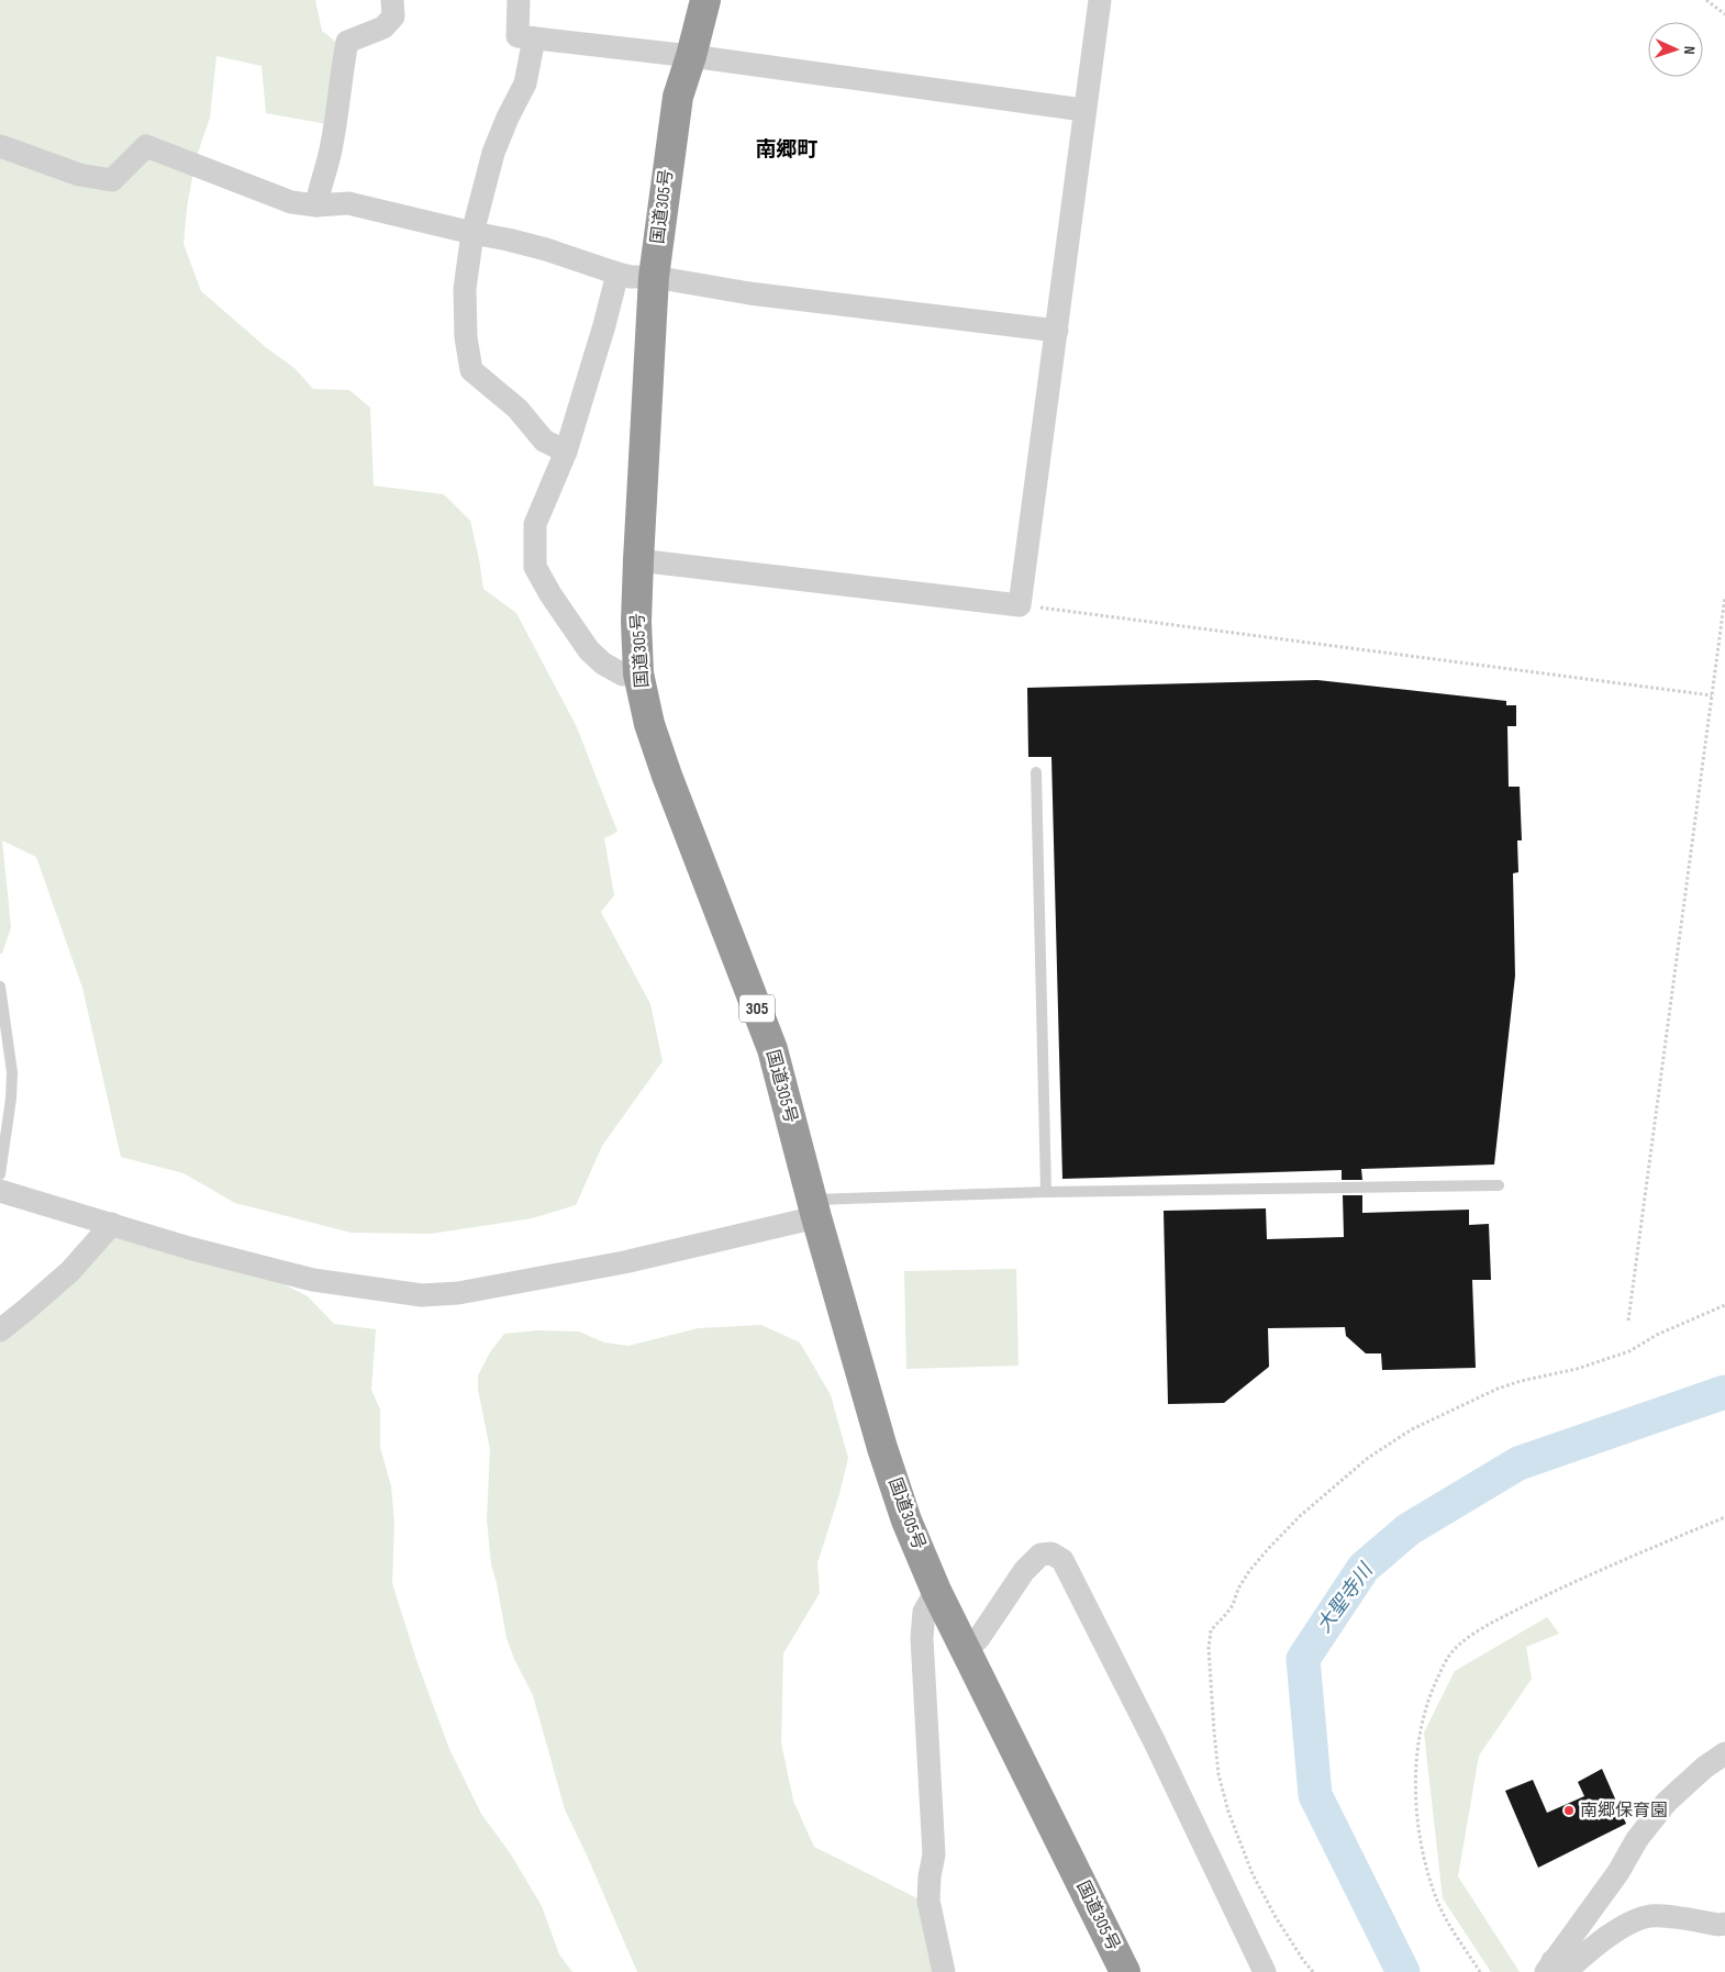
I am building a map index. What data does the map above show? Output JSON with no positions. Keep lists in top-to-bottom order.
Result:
{
  "streets": {
    "highway": ["国道305号", "305"]
  },
  "districts": ["南郷町"],
  "water": ["大聖寺川"],
  "places": ["南郷保育園"],
  "north": "right"
}
